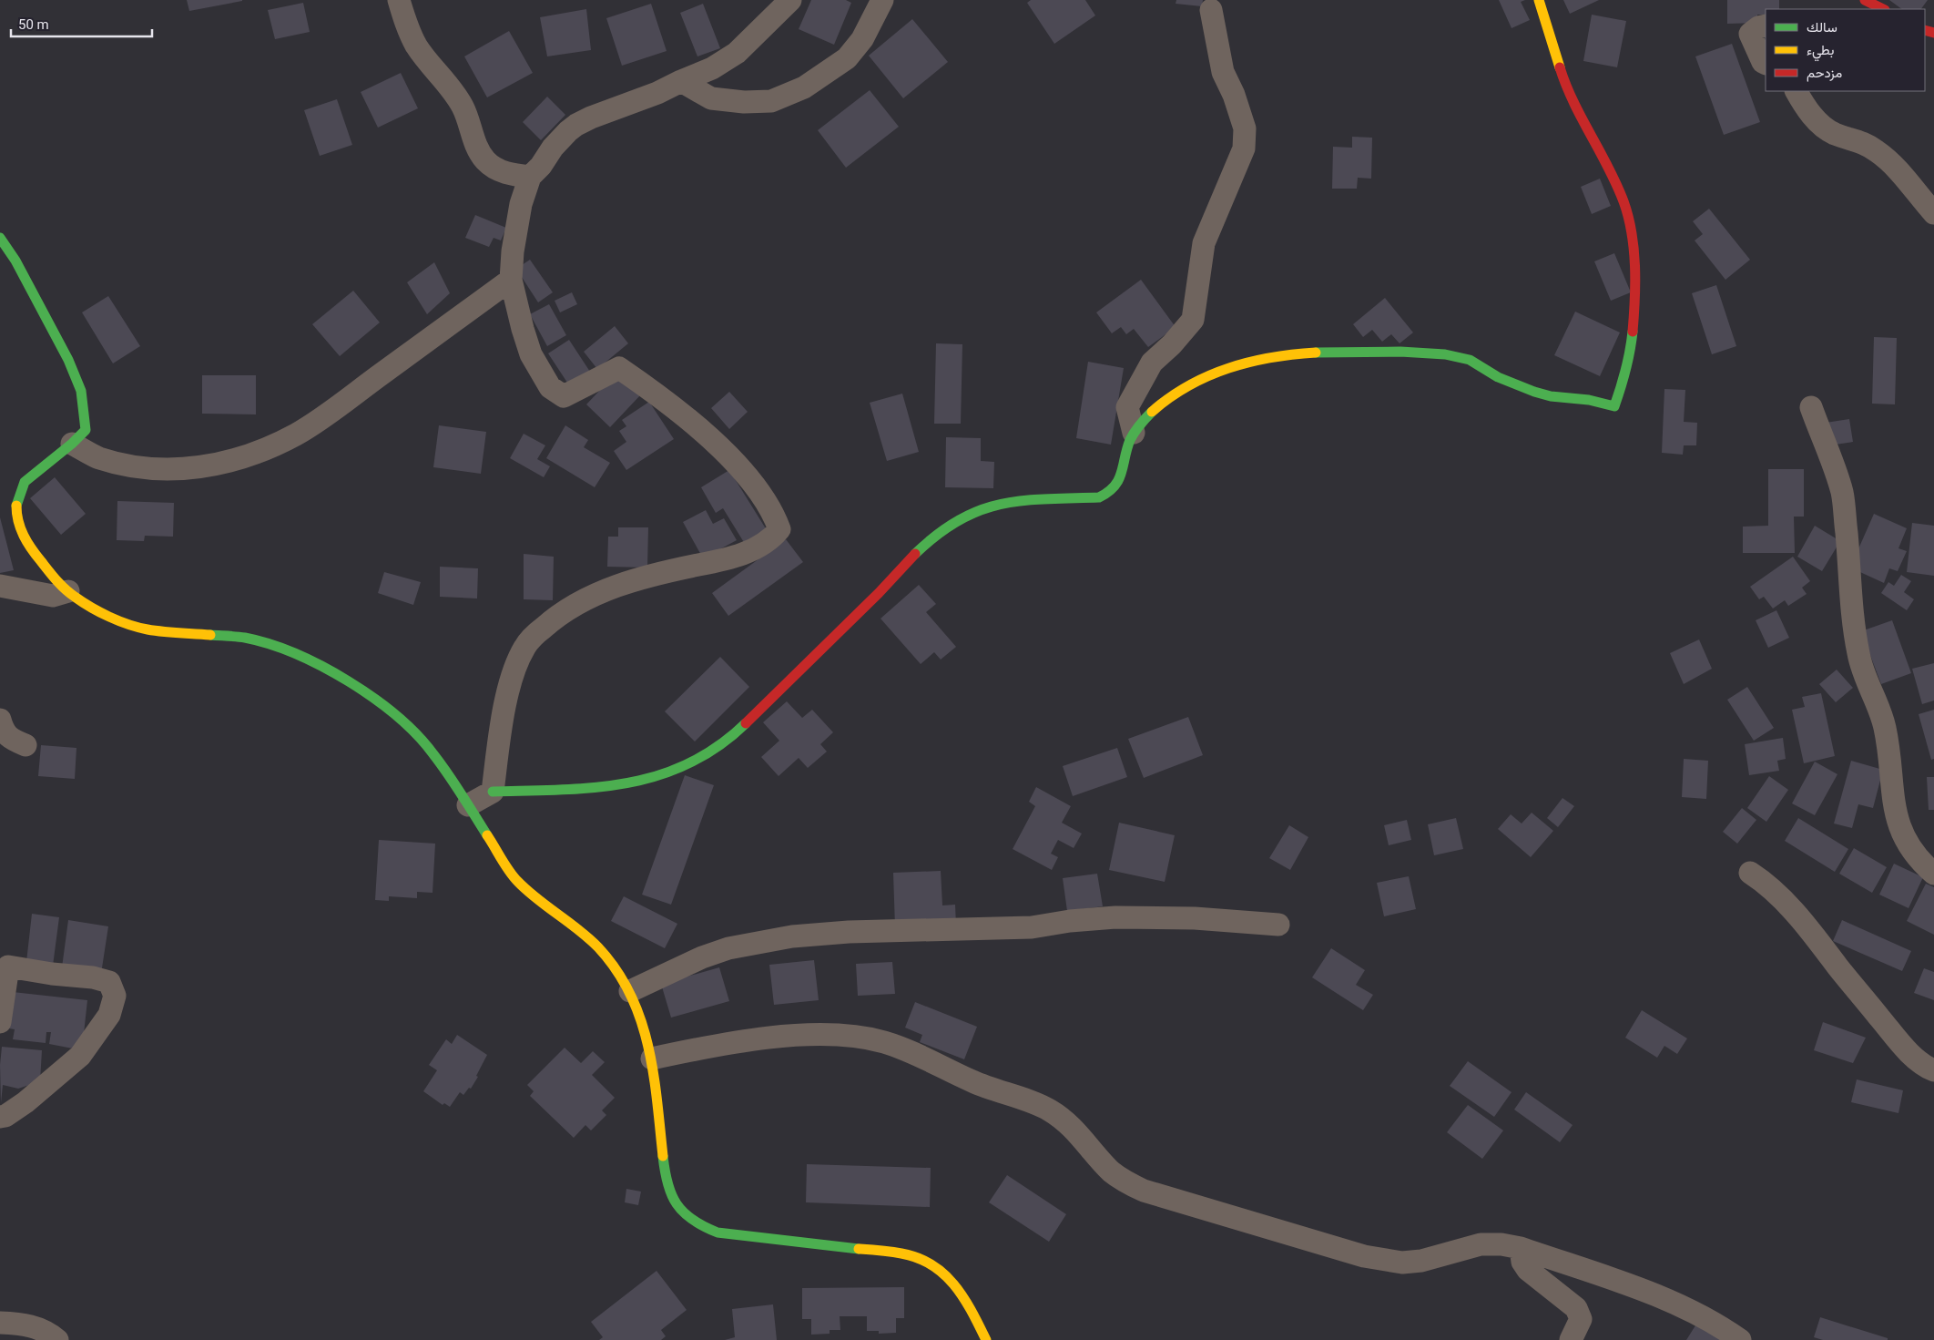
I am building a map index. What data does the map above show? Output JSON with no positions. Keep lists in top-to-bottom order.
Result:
{
  "legend": ["سالك", "بطيء", "مزدحم"],
  "scale_bar": "50 m"
}
